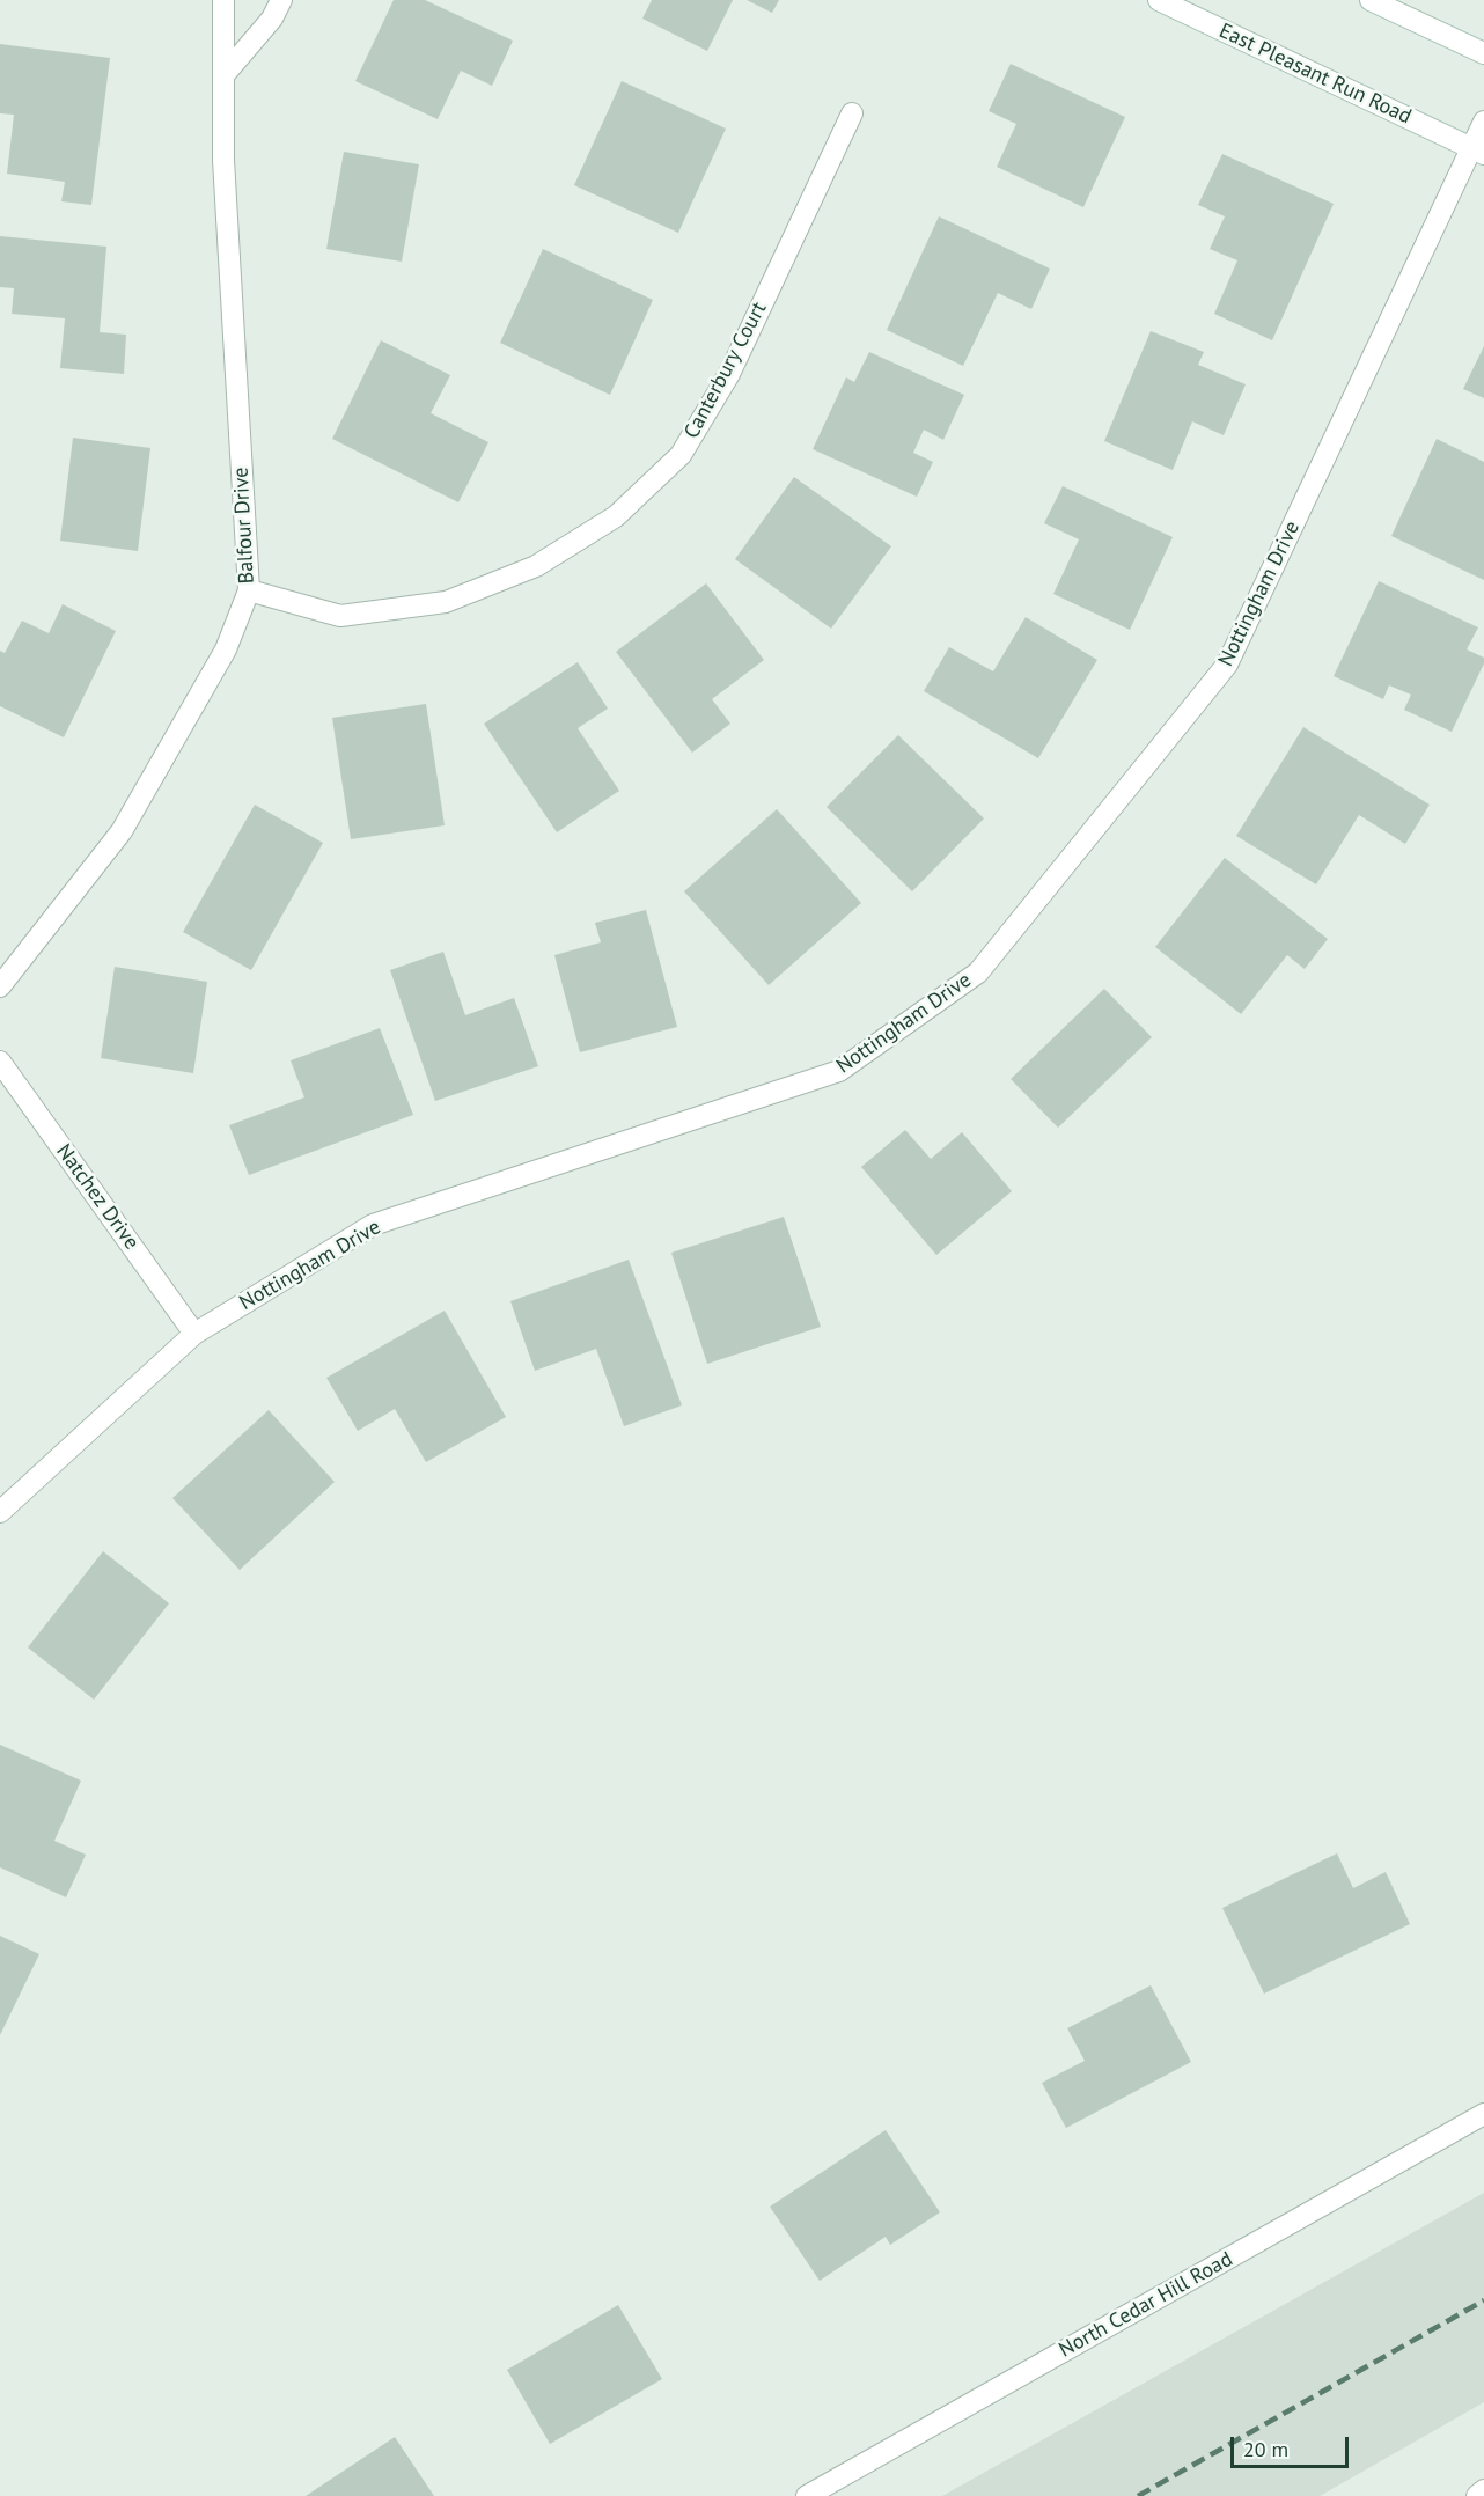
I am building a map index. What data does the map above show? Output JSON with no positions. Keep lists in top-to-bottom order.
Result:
{
  "streets": {
    "street": [
      "East Pleasant Run Road",
      "Canterbury Court",
      "Balfour Drive",
      "Nottingham Drive",
      "Natchez Drive",
      "North Cedar Hill Road"
    ]
  },
  "crossings": [
    ["East Pleasant Run Road", "Nottingham Drive"],
    ["Canterbury Court", "Balfour Drive"],
    ["Nottingham Drive", "Natchez Drive"]
  ],
  "scale_bar": "20 m"
}
